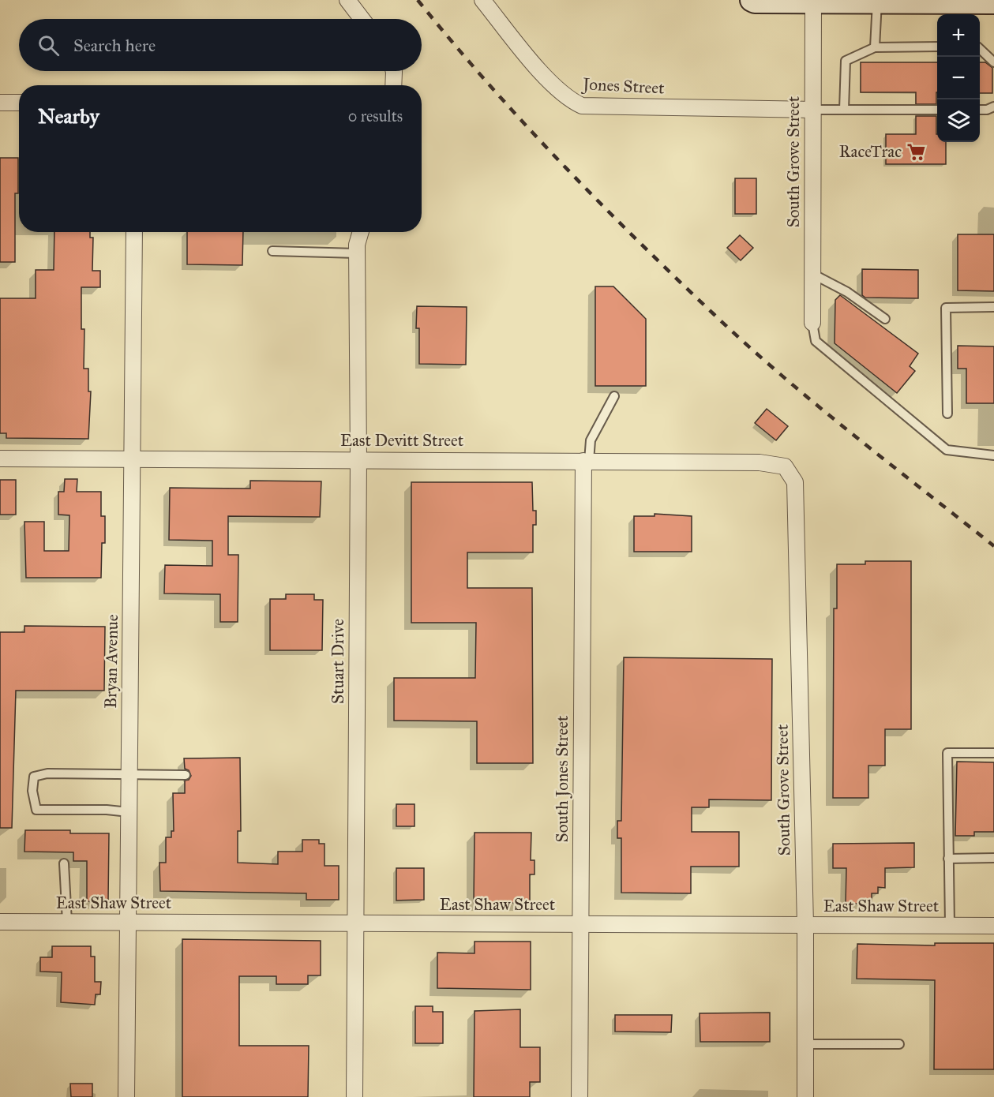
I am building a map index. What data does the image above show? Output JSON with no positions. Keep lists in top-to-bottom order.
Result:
{
  "streets": {
    "street": [
      "Jones Street",
      "South Grove Street",
      "East Devitt Street",
      "Bryan Avenue",
      "Stuart Drive",
      "South Jones Street",
      "East Shaw Street"
    ]
  },
  "crossings": [
    ["Jones Street", "South Grove Street"],
    ["South Grove Street", "East Devitt Street"],
    ["South Grove Street", "East Shaw Street"],
    ["East Devitt Street", "Bryan Avenue"],
    ["East Devitt Street", "Stuart Drive"],
    ["East Devitt Street", "South Jones Street"],
    ["Bryan Avenue", "East Shaw Street"],
    ["Stuart Drive", "East Shaw Street"],
    ["South Jones Street", "East Shaw Street"]
  ],
  "places": {
    "supermarket": ["RaceTrac"]
  },
  "page": {
    "map_buttons": ["+", "−"],
    "search": "Search here",
    "heading": ["Nearby", "0 results"]
  }
}
